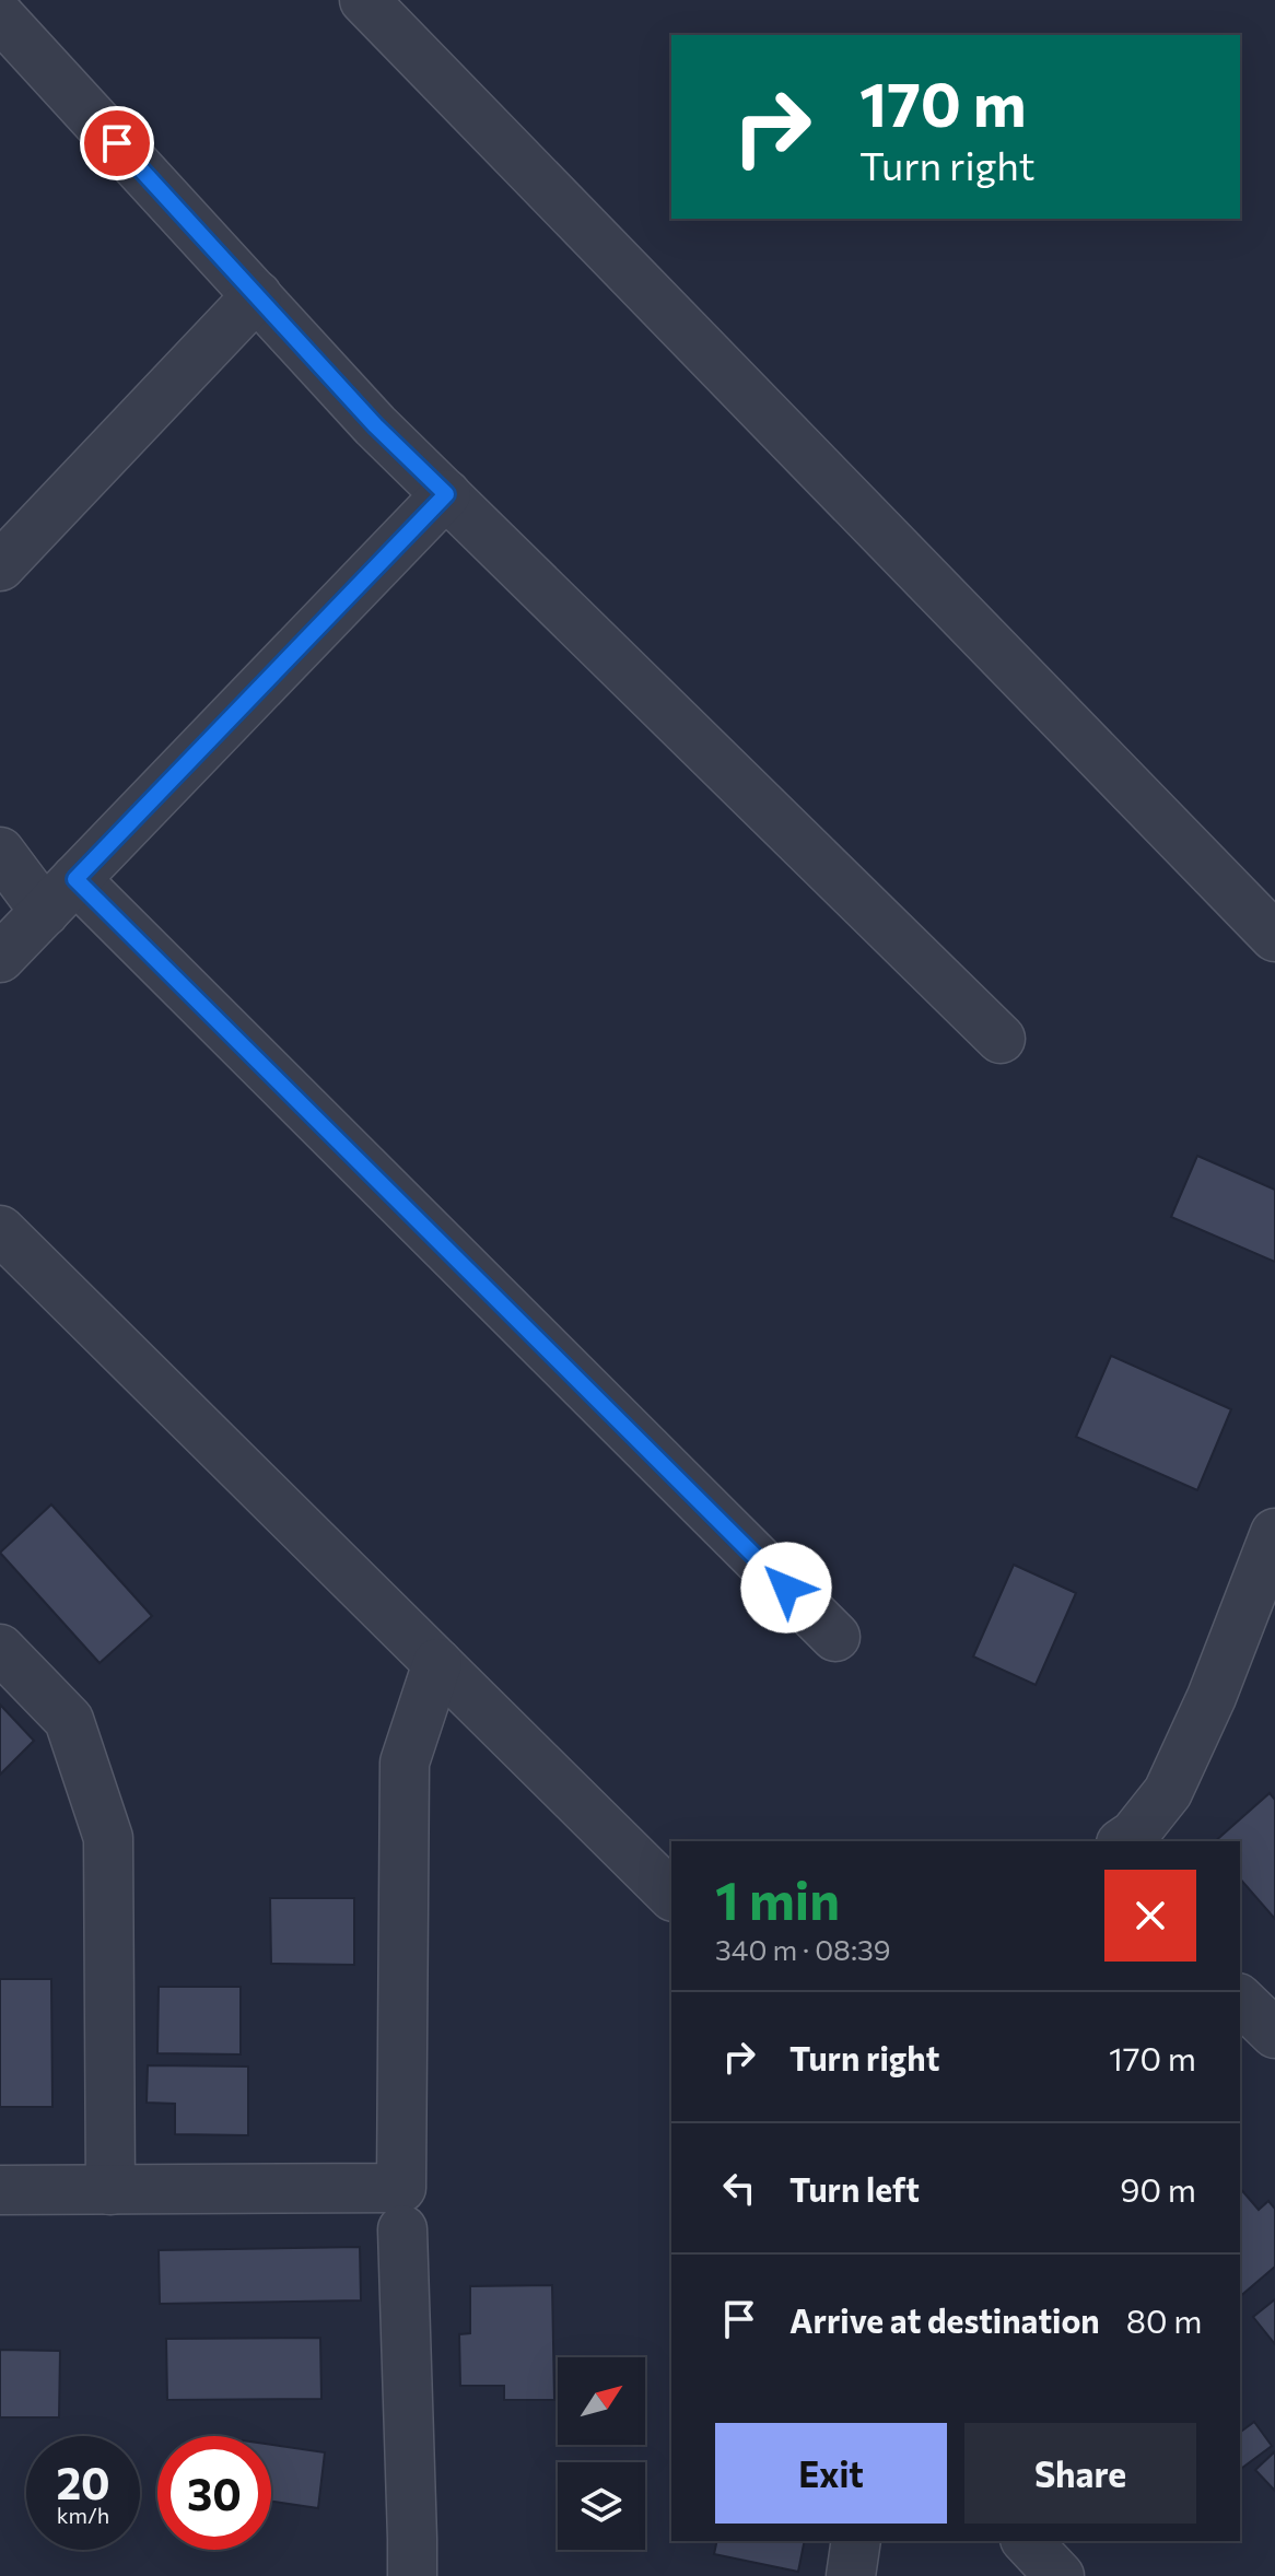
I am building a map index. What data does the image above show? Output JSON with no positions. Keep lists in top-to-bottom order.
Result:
{
  "north": "top right",
  "page": {
    "turn": ["170 m", "Turn right"],
    "heading": ["1 min", "340 m · 08:39"],
    "list": [
      {
        "name": "Turn right",
        "value": "170 m"
      },
      {
        "name": "Turn left",
        "value": "90 m"
      },
      {
        "name": "Arrive at destination",
        "value": "80 m"
      }
    ],
    "buttons": ["Exit", "Share"],
    "speed": "20 km/h",
    "limit": "30"
  }
}
